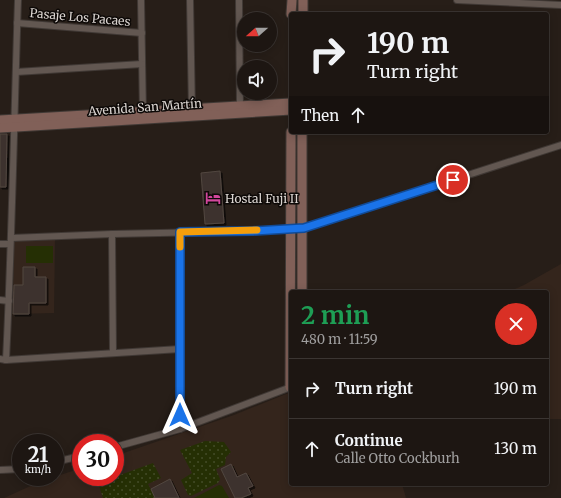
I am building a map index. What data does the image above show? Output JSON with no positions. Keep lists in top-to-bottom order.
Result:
{
  "streets": {
    "street": ["Pasaje Los Pacaes", "Avenida San Martín"]
  },
  "places": {
    "hotel": ["Hostal Fuji II"]
  },
  "north": "left",
  "page": {
    "turn": ["190 m", "Turn right"],
    "then": "Then",
    "heading": ["2 min", "480 m · 11:59"],
    "list": [
      {
        "name": "Turn right",
        "value": "190 m"
      },
      {
        "name": "Continue",
        "note": "Calle Otto Cockburh",
        "value": "130 m"
      }
    ],
    "speed": "21 km/h",
    "limit": "30"
  }
}
